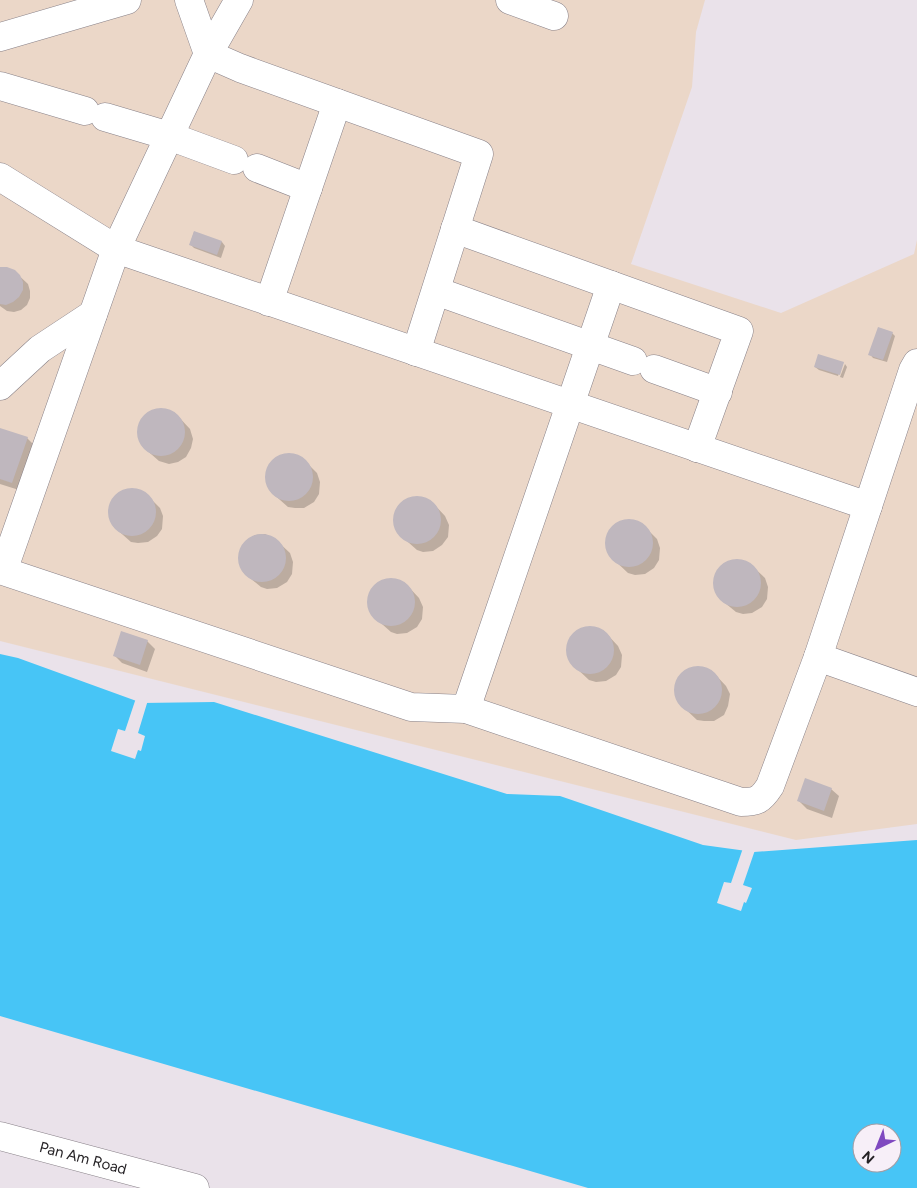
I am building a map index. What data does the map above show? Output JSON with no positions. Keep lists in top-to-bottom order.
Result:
{
  "streets": {
    "street": ["Pan Am Road"]
  },
  "north": "bottom left"
}
